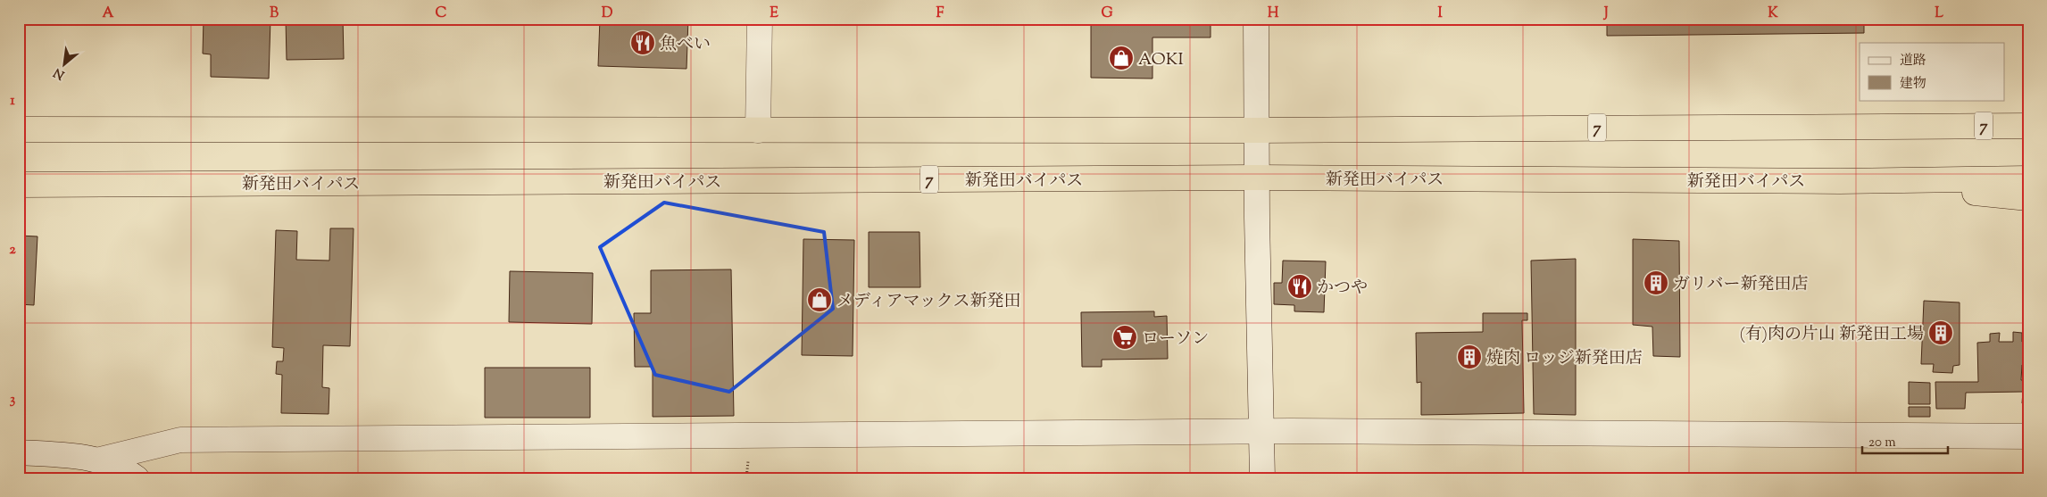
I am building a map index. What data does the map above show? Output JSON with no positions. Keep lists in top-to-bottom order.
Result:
{
  "streets": {
    "highway": ["7", "新発田バイパス"]
  },
  "crossings": [
    ["7", "新発田バイパス"]
  ],
  "places": {
    "restaurant": ["魚べい", "かつや"],
    "shop": ["AOKI", "メディアマックス新発田"],
    "building": ["ガリバー新発田店", "(有)肉の片山 新発田工場", "焼肉 ロッジ新発田店"],
    "supermarket": ["ローソン"]
  },
  "legend": ["道路", "建物"],
  "scale_bar": "20 m",
  "north": "bottom left",
  "grid": {
    "columns": [
      "A",
      "B",
      "C",
      "D",
      "E",
      "F",
      "G",
      "H",
      "I",
      "J",
      "K",
      "L"
    ],
    "rows": ["1", "2", "3"]
  }
}
